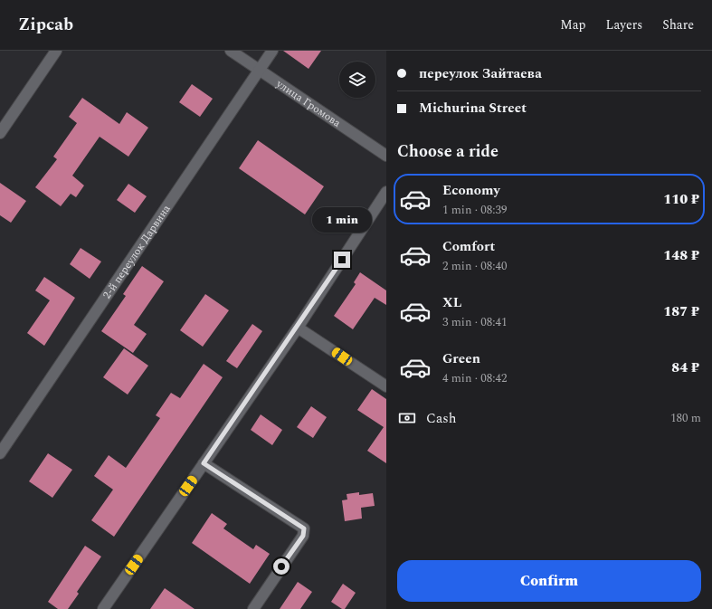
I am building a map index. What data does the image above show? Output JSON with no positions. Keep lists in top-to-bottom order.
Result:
{
  "streets": {
    "street": ["улица Громова", "2-й переулок Дарвина"]
  },
  "crossings": [
    ["улица Громова", "2-й переулок Дарвина"]
  ],
  "page": {
    "header": "Zipcab",
    "nav": ["Map", "Layers", "Share"],
    "banner": ["переулок Зайтаева", "Michurina Street"],
    "heading": "Choose a ride",
    "list": [
      {
        "name": "Economy",
        "note": "1 min · 08:39",
        "value": "110 ₽"
      },
      {
        "name": "Comfort",
        "note": "2 min · 08:40",
        "value": "148 ₽"
      },
      {
        "name": "XL",
        "note": "3 min · 08:41",
        "value": "187 ₽"
      },
      {
        "name": "Green",
        "note": "4 min · 08:42",
        "value": "84 ₽"
      }
    ],
    "bubble": "1 min",
    "pay": ["Cash", "180 m"],
    "buttons": "Confirm"
  }
}
